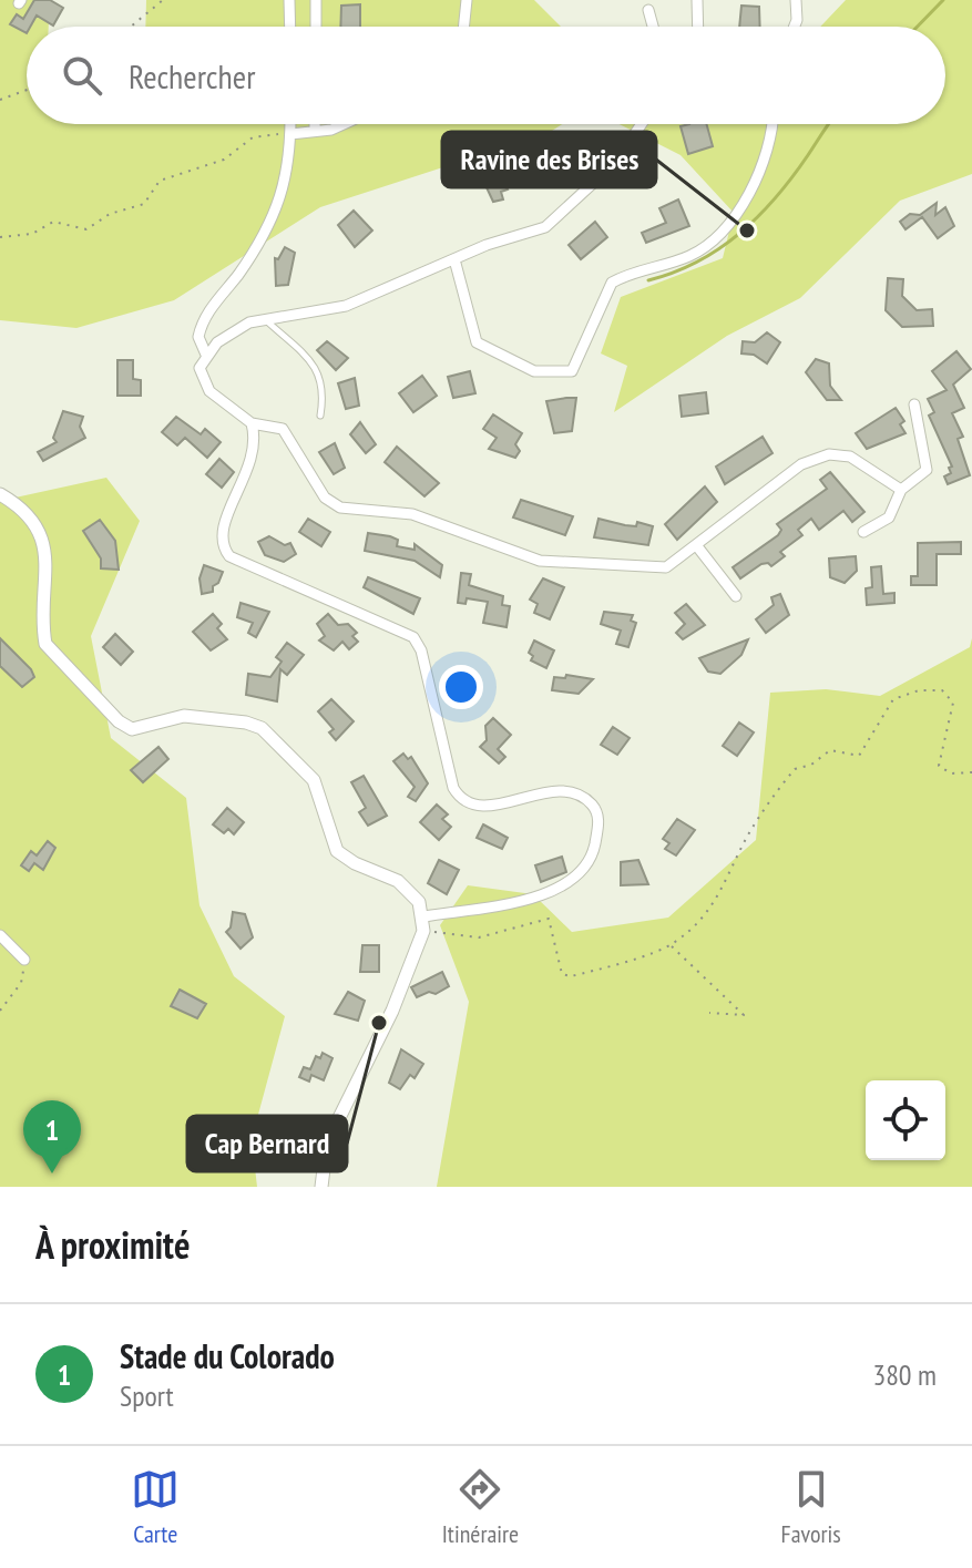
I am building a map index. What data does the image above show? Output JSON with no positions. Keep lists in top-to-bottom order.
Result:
{
  "places": ["Ravine des Brises", "Cap Bernard"],
  "page": {
    "search": "Rechercher",
    "pins": "1",
    "heading": "À proximité",
    "list": [
      {
        "mark": "1",
        "name": "Stade du Colorado",
        "note": "Sport",
        "value": "380 m"
      }
    ],
    "nav": ["Carte", "Itinéraire", "Favoris"]
  }
}
